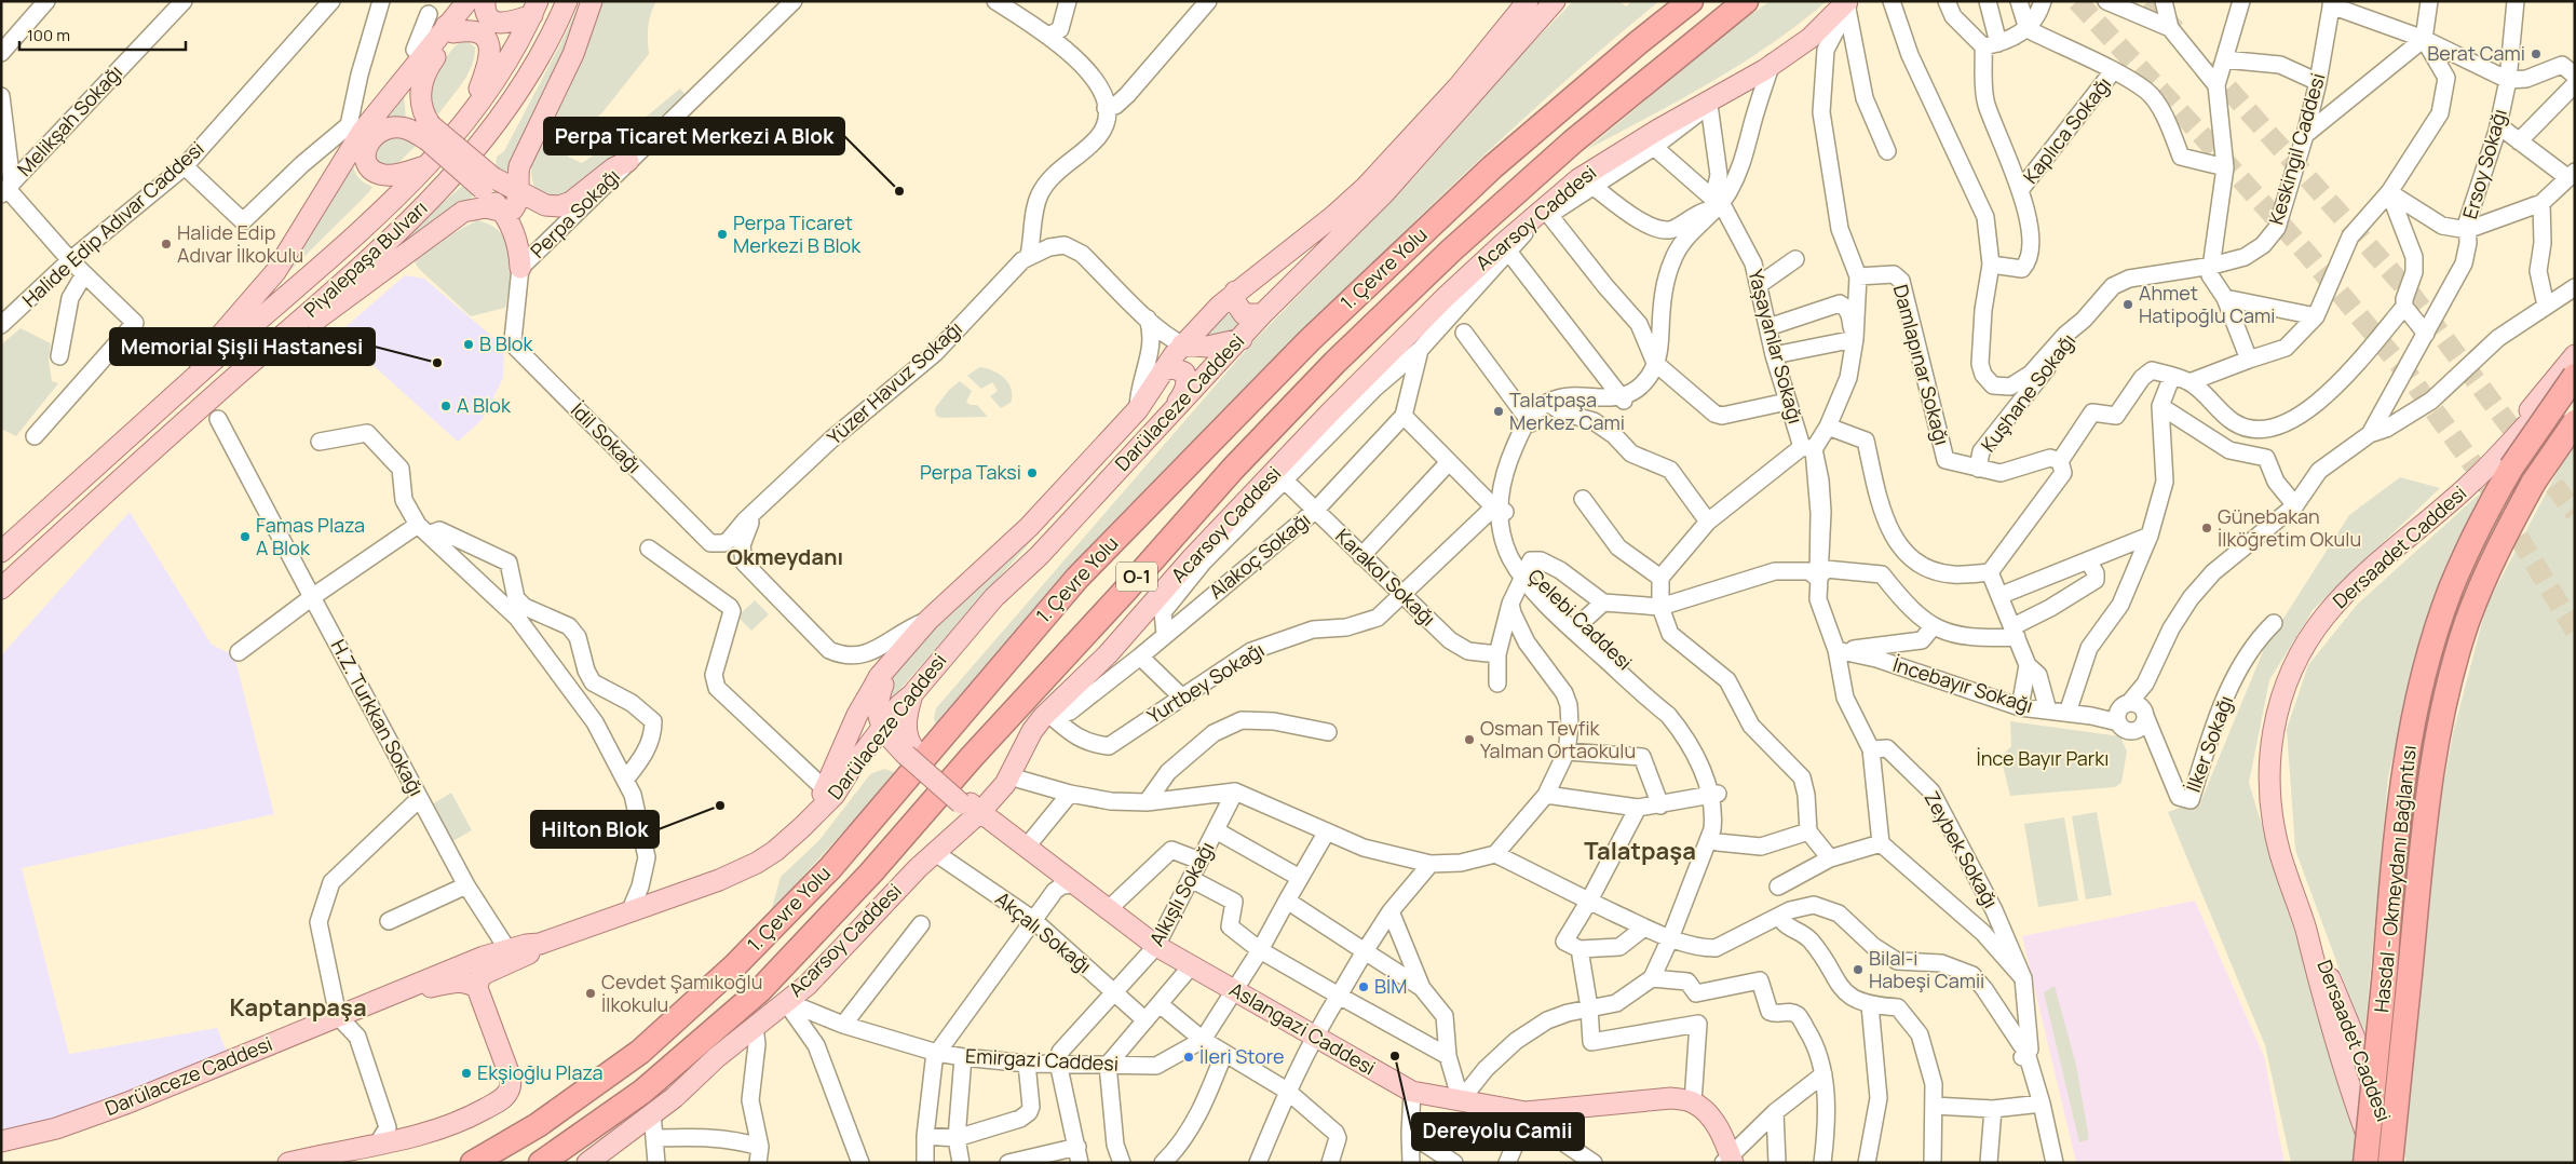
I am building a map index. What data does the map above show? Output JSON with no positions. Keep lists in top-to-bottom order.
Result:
{
  "streets": {
    "highway": ["1. Çevre Yolu", "O-1", "Hasdal - Okmeydanı Bağlantısı"],
    "main road": [
      "Acarsoy Caddesi",
      "Piyalepaşa Bulvarı",
      "Darülaceze Caddesi",
      "Dersaadet Caddesi",
      "Aslangazi Caddesi"
    ],
    "street": [
      "Melikşah Sokağı",
      "Kaplıca Sokağı",
      "Keskingil Caddesi",
      "Ersoy Sokağı",
      "Perpa Sokağı",
      "Halide Edip Adıvar Caddesi",
      "Yaşayanlar Sokağı",
      "Damlapınar Sokağı",
      "Yüzer Havuz Sokağı",
      "Kuşhane Sokağı",
      "İdil Sokağı",
      "Alakoç Sokağı",
      "Karakol Sokağı",
      "Çelebi Caddesi",
      "Yurtbey Sokağı",
      "İncebayır Sokağı",
      "H.Z. Turkkan Sokağı",
      "İlker Sokağı",
      "Zeybek Sokağı",
      "Alkışlı Sokağı",
      "Akçalı Sokağı",
      "Emirgazi Caddesi"
    ]
  },
  "crossings": [
    ["Keskingil Caddesi", "Kuşhane Sokağı"],
    ["Perpa Sokağı", "İdil Sokağı"],
    ["Acarsoy Caddesi", "Alakoç Sokağı"],
    ["Acarsoy Caddesi", "Yurtbey Sokağı"],
    ["Acarsoy Caddesi", "Akçalı Sokağı"],
    ["Acarsoy Caddesi", "Aslangazi Caddesi"],
    ["Acarsoy Caddesi", "Emirgazi Caddesi"],
    ["Yaşayanlar Sokağı", "İncebayır Sokağı"],
    ["Yaşayanlar Sokağı", "Zeybek Sokağı"],
    ["Damlapınar Sokağı", "Kuşhane Sokağı"],
    ["Yüzer Havuz Sokağı", "İdil Sokağı"],
    ["Darülaceze Caddesi", "H.Z. Turkkan Sokağı"],
    ["Darülaceze Caddesi", "Aslangazi Caddesi"],
    ["Alakoç Sokağı", "Karakol Sokağı"],
    ["Alakoç Sokağı", "Yurtbey Sokağı"],
    ["Karakol Sokağı", "Yurtbey Sokağı"],
    ["Çelebi Caddesi", "Yurtbey Sokağı"],
    ["Alkışlı Sokağı", "Akçalı Sokağı"],
    ["Alkışlı Sokağı", "Aslangazi Caddesi"],
    ["Alkışlı Sokağı", "Emirgazi Caddesi"]
  ],
  "districts": ["Okmeydanı", "Talatpaşa", "Kaptanpaşa"],
  "parks": ["İnce Bayır Parkı"],
  "places": [
    "Berat Cami",
    "Perpa Ticaret Merkezi A Blok",
    "Perpa Ticaret Merkezi B Blok",
    "Halide Edip Adıvar İlkokulu",
    "Ahmet Hatipoğlu Cami",
    "B Blok",
    "Memorial Şişli Hastanesi",
    "A Blok",
    "Talatpaşa Merkez Cami",
    "Perpa Taksi",
    "Günebakan İlköğretim Okulu",
    "Famas Plaza A Blok",
    "Osman Tevfik Yalman Ortaokulu",
    "Hilton Blok",
    "Bilal-i Habeşi Camii",
    "BİM",
    "Cevdet Şamıkoğlu İlkokulu",
    "Dereyolu Camii",
    "İleri Store",
    "Ekşioğlu Plaza"
  ],
  "scale_bar": "100 m"
}
